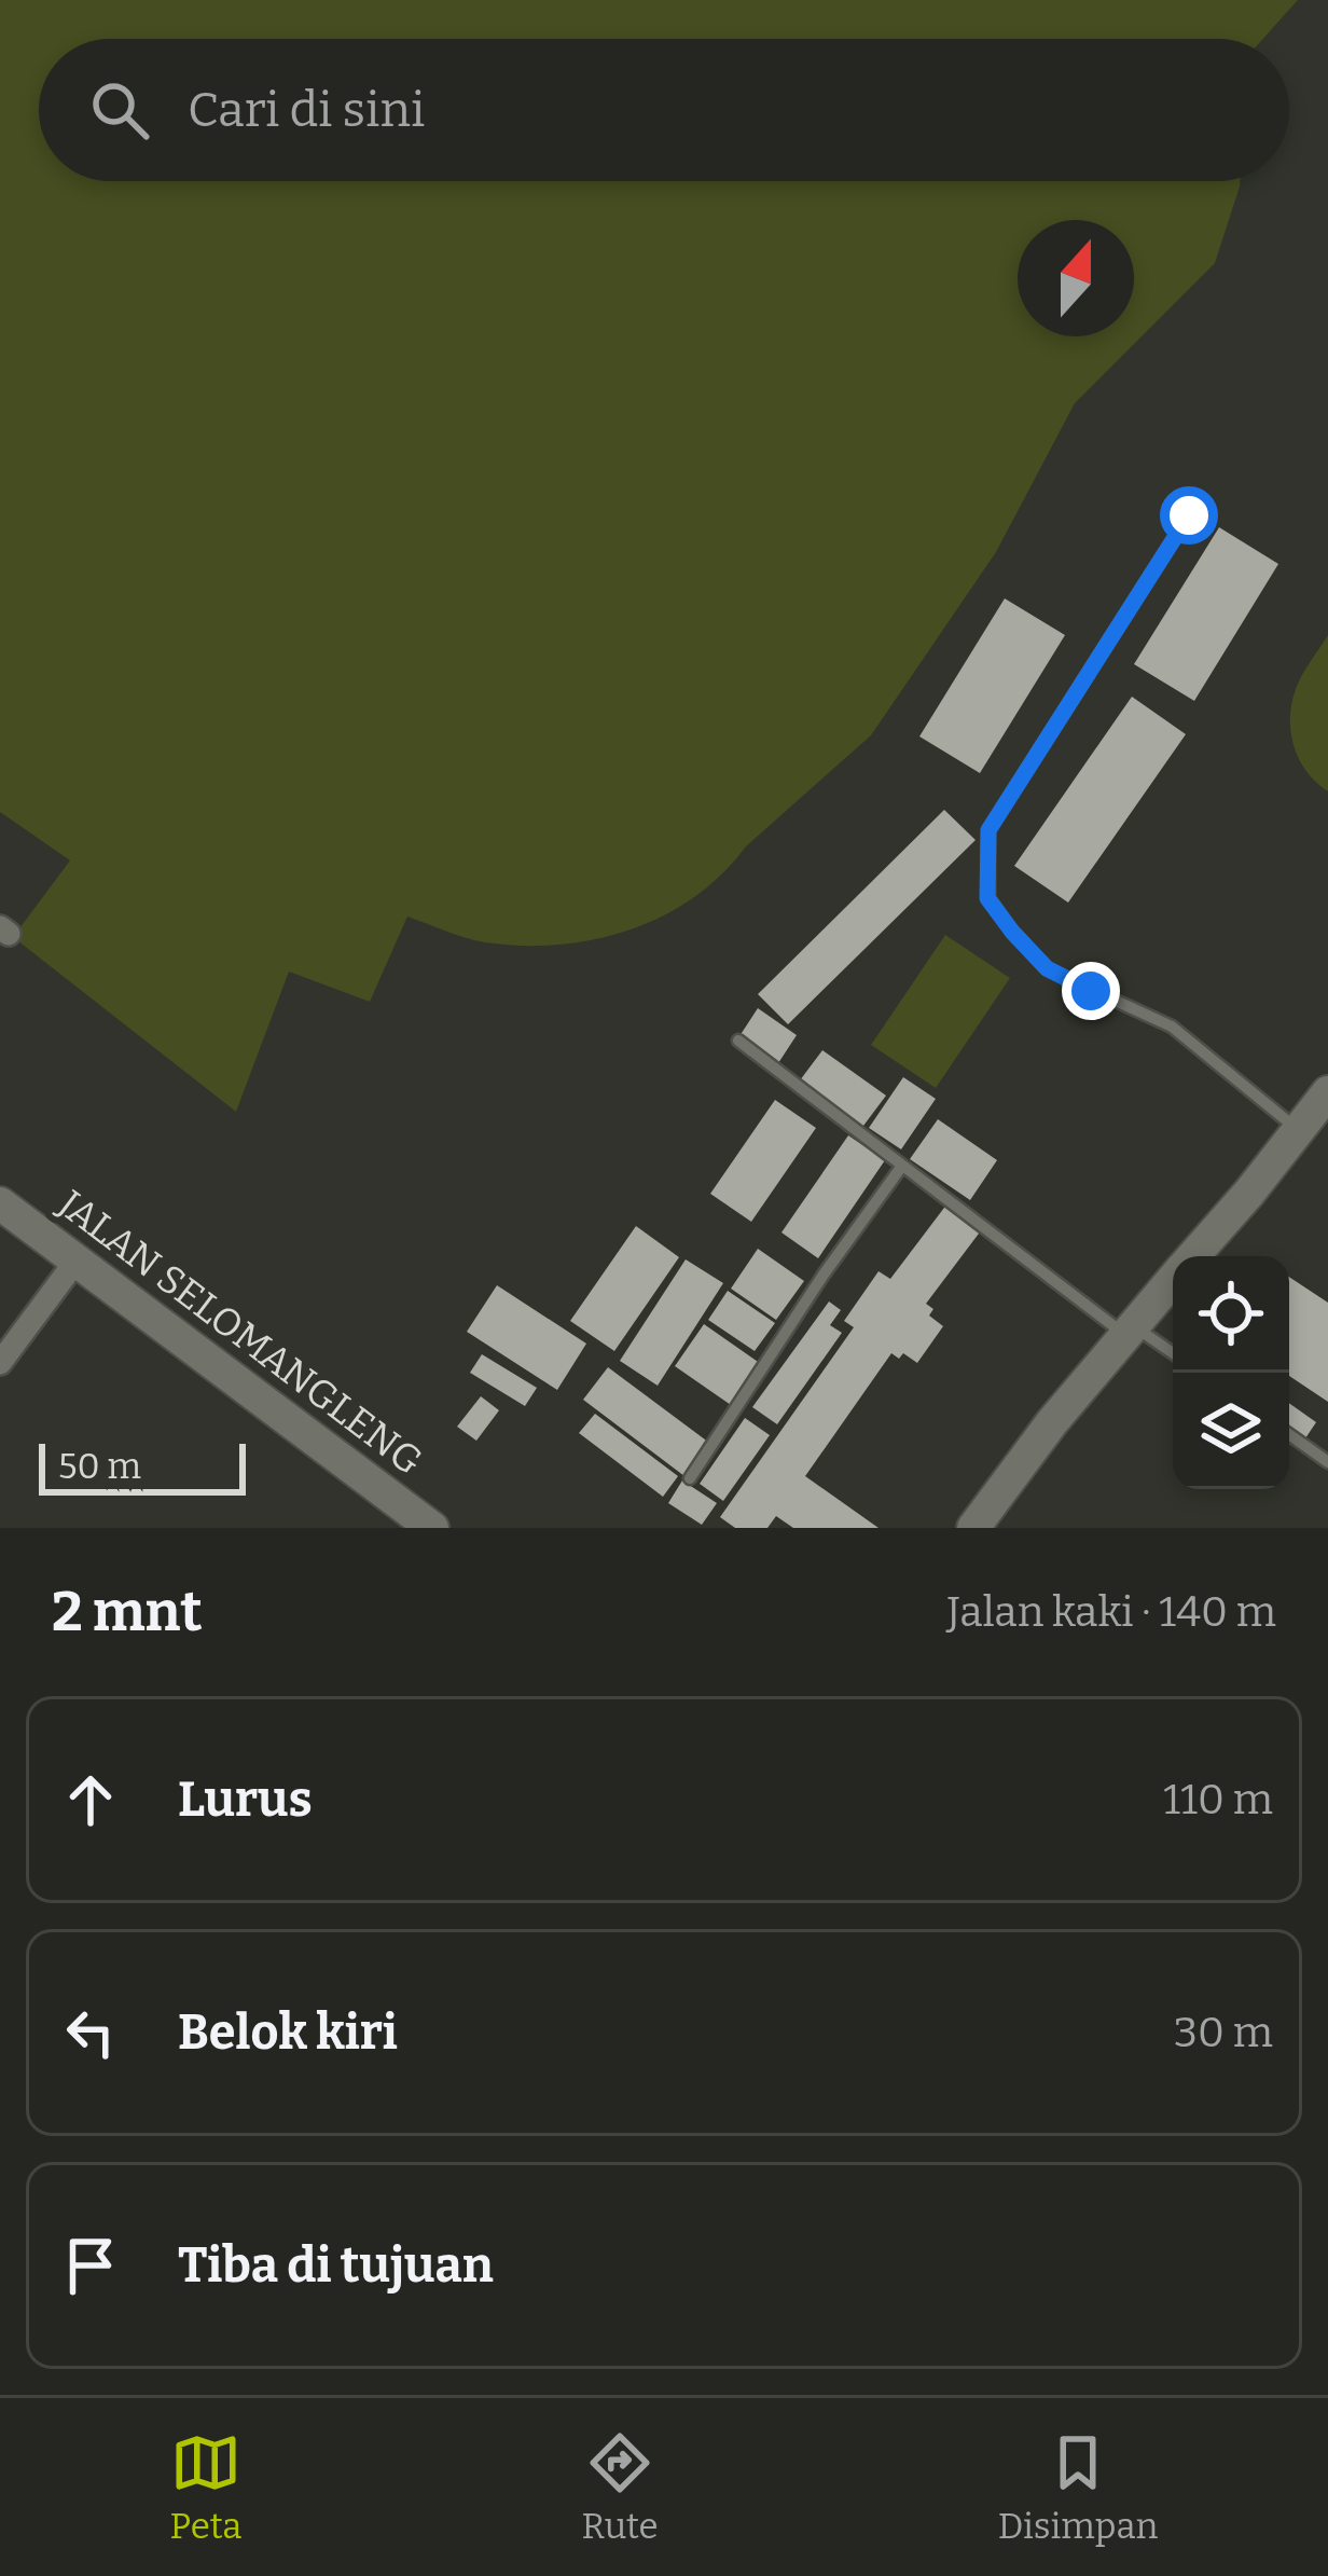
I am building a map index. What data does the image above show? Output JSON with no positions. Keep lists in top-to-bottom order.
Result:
{
  "streets": {
    "street": ["JALAN SELOMANGLENG"]
  },
  "scale_bar": "50 m",
  "north": "top",
  "page": {
    "search": "Cari di sini",
    "scale": "50 m",
    "heading": ["2 mnt", "Jalan kaki · 140 m"],
    "list": [
      ["Lurus", "110 m"],
      ["Belok kiri", "30 m"],
      "Tiba di tujuan"
    ],
    "nav": ["Peta", "Rute", "Disimpan"]
  }
}
